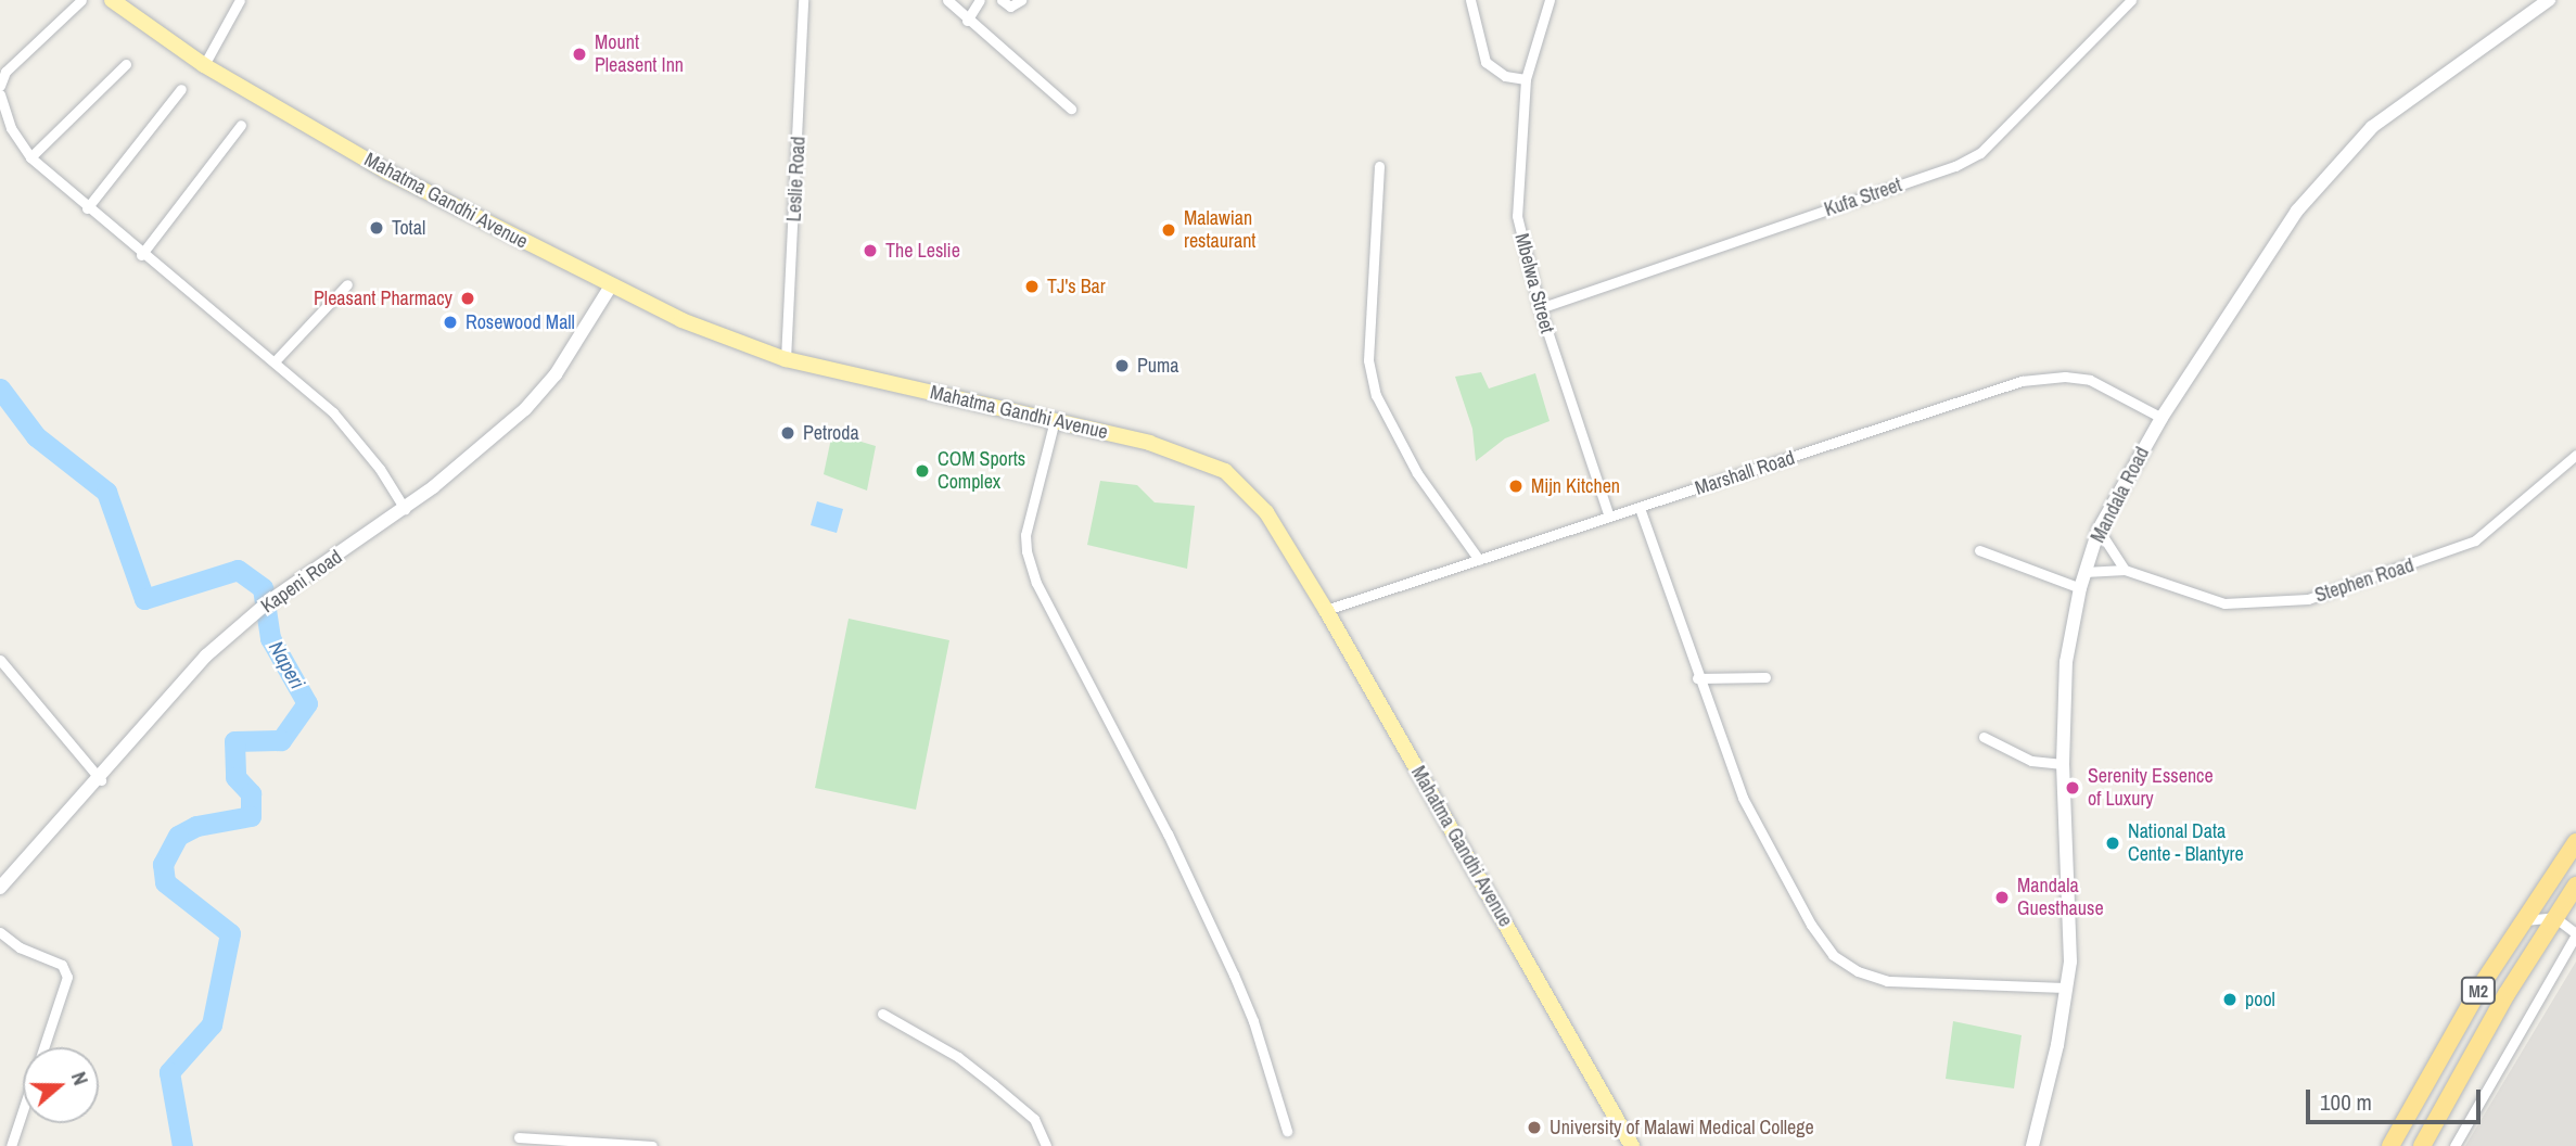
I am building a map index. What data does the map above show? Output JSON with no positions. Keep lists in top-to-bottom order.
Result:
{
  "streets": {
    "highway": ["M2"],
    "main road": ["Mahatma Gandhi Avenue"],
    "street": [
      "Leslie Road",
      "Kufa Street",
      "Mbelwa Street",
      "Marshall Road",
      "Mandala Road",
      "Stephen Road",
      "Kapeni Road"
    ]
  },
  "crossings": [
    ["Leslie Road", "Mahatma Gandhi Avenue"],
    ["Kufa Street", "Mbelwa Street"],
    ["Mahatma Gandhi Avenue", "Marshall Road"],
    ["Mahatma Gandhi Avenue", "Kapeni Road"],
    ["Mbelwa Street", "Marshall Road"],
    ["Marshall Road", "Mandala Road"],
    ["Mandala Road", "Stephen Road"]
  ],
  "water": ["Naperi"],
  "places": [
    "Mount Pleasent Inn",
    "Total",
    "Malawian restaurant",
    "The Leslie",
    "TJ's Bar",
    "Pleasant Pharmacy",
    "Rosewood Mall",
    "Puma",
    "Petroda",
    "COM Sports Complex",
    "Mijn Kitchen",
    "Serenity Essence of Luxury",
    "National Data Cente - Blantyre",
    "Mandala Guesthause",
    "pool",
    "University of Malawi Medical College"
  ],
  "scale_bar": "100 m",
  "north": "right"
}
